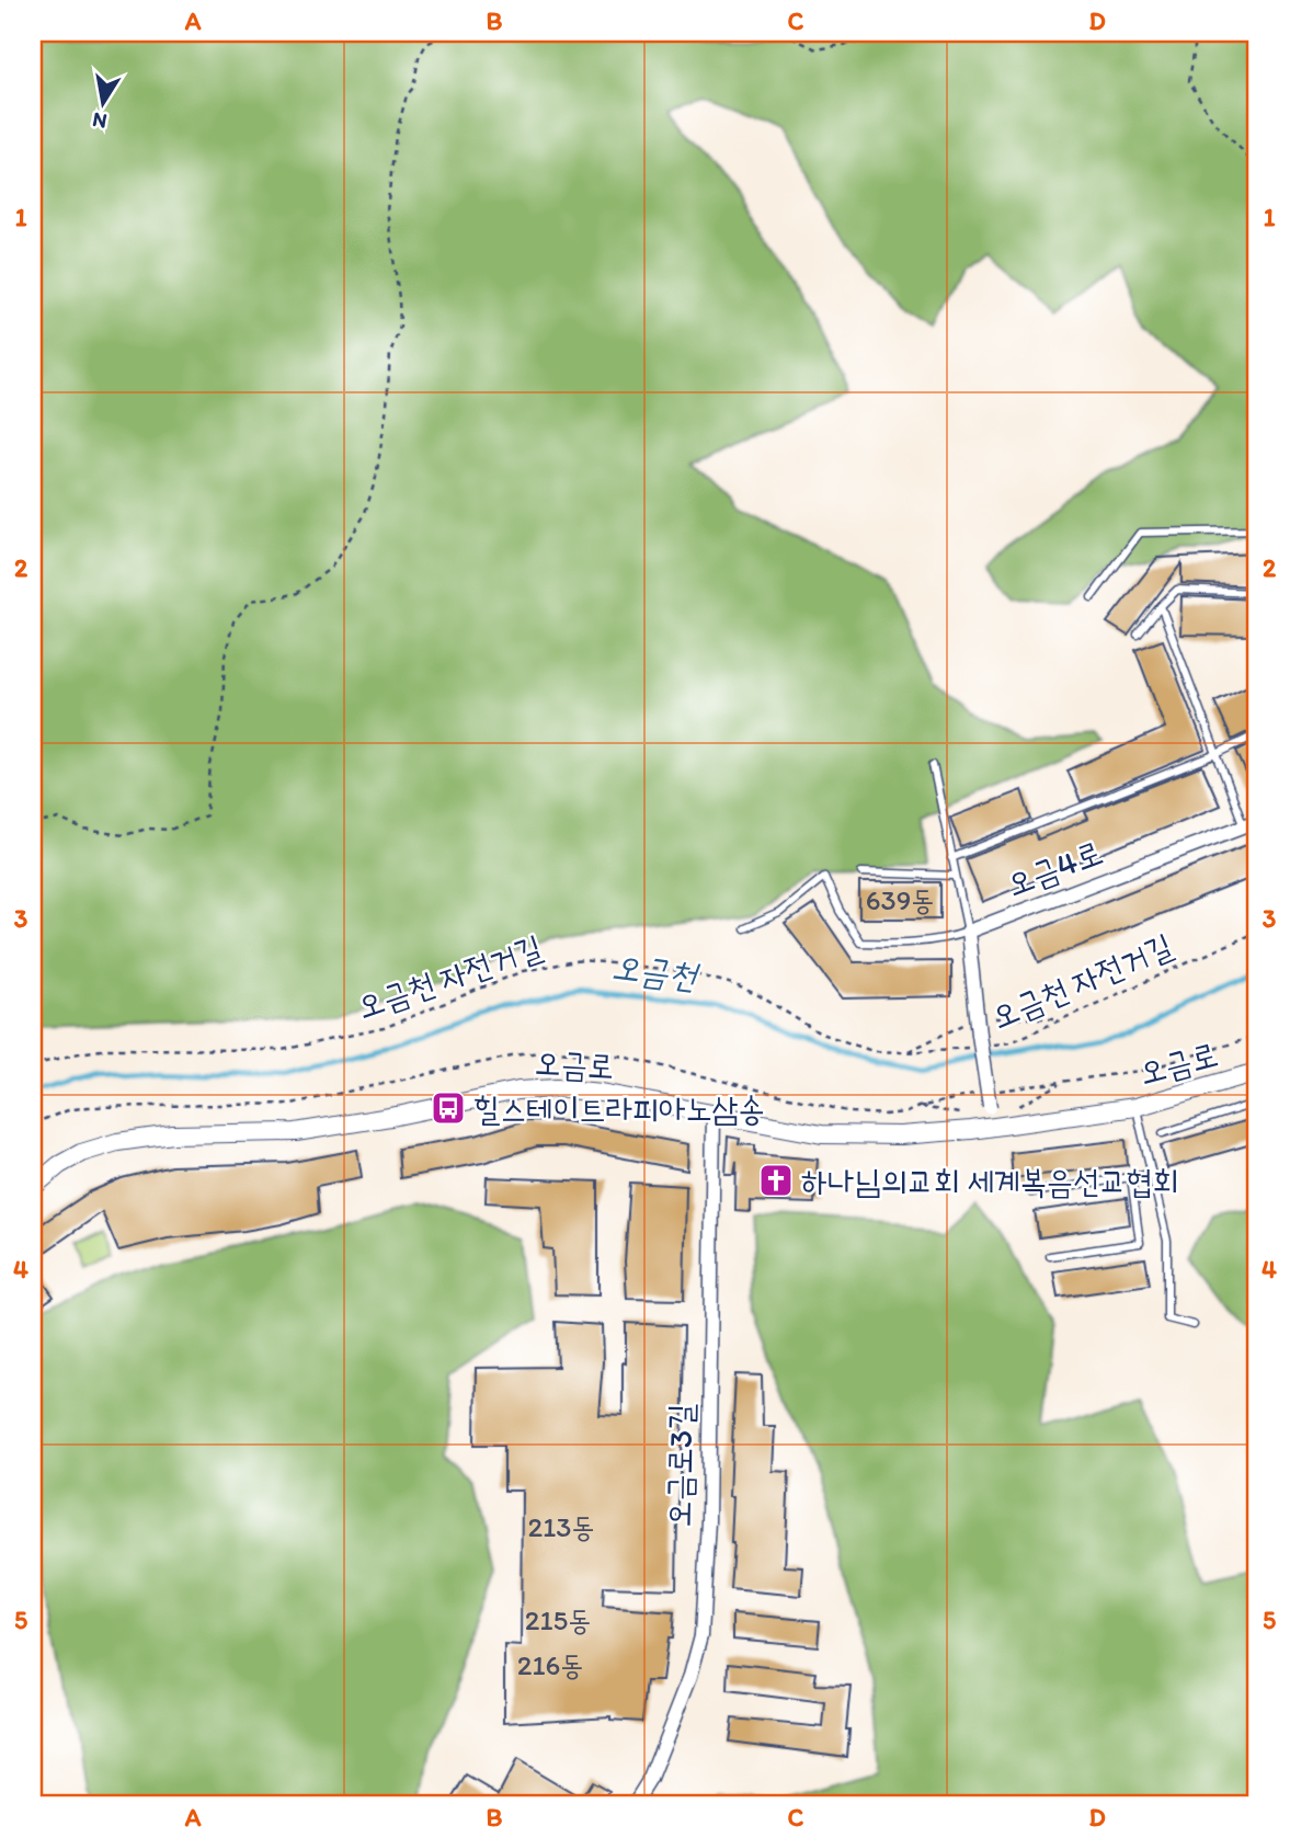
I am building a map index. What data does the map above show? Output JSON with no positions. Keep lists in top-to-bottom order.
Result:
{
  "streets": {
    "street": ["오금4로", "오금로", "오금로3길"],
    "path": ["오금천 자전거길"]
  },
  "crossings": [
    ["오금로", "오금로3길"]
  ],
  "water": ["오금천"],
  "places": {
    "bus stop": ["힐스테이트라피아노삼송"],
    "church": ["하나님의교회 세계복음선교협회"]
  },
  "house_numbers": [
    "639동",
    "213동",
    "215동",
    "216동"
  ],
  "north": "bottom",
  "grid": {
    "columns": [
      "A",
      "B",
      "C",
      "D"
    ],
    "rows": [
      "1",
      "2",
      "3",
      "4",
      "5"
    ]
  }
}
